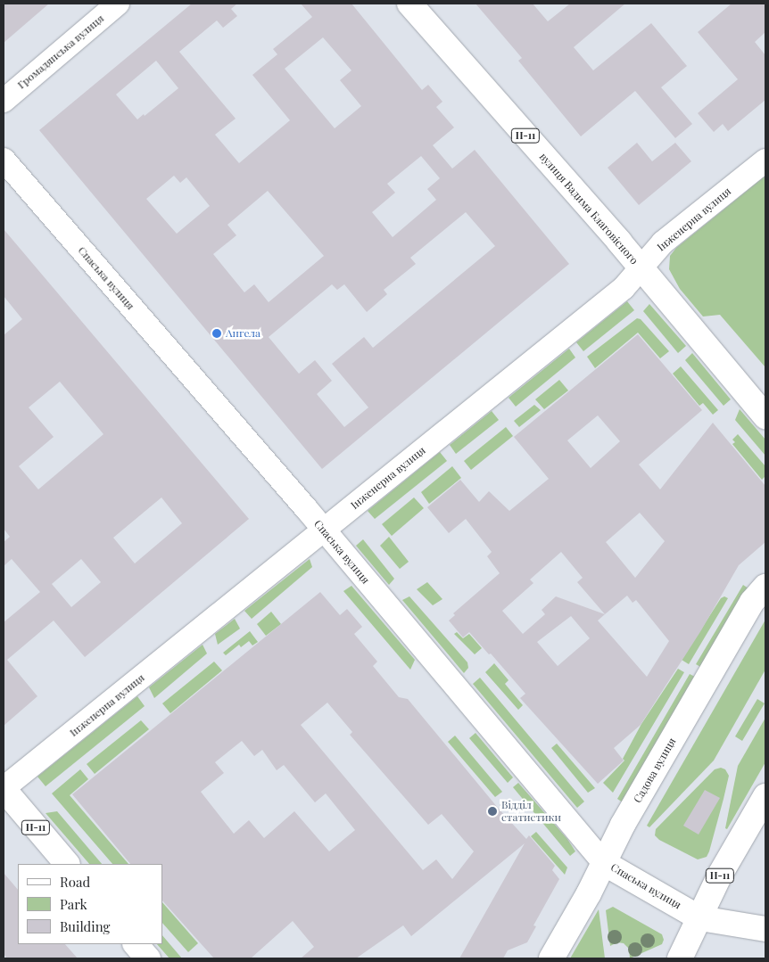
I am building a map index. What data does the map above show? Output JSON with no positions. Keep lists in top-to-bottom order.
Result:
{
  "streets": {
    "main road": [
      "Н-11",
      "вулиця Вадима Благовісного",
      "Спаська вулиця",
      "Садова вулиця"
    ],
    "street": ["Громадянська вулиця", "Інженерна вулиця"]
  },
  "crossings": [
    ["Н-11", "Інженерна вулиця"],
    ["Н-11", "Спаська вулиця"],
    ["вулиця Вадима Благовісного", "Інженерна вулиця"],
    ["Інженерна вулиця", "Спаська вулиця"],
    ["Спаська вулиця", "Садова вулиця"]
  ],
  "places": ["Ангела", "Відділ статистики"],
  "legend": ["Road", "Park", "Building"]
}
